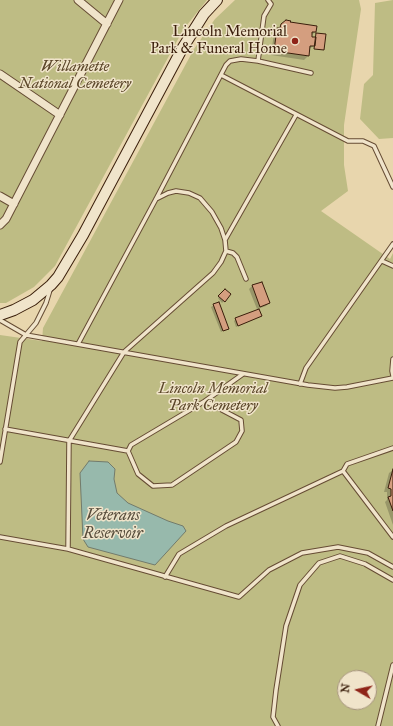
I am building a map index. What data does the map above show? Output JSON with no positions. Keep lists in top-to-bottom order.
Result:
{
  "water": ["Veterans Reservoir"],
  "parks": ["Willamette National Cemetery", "Lincoln Memorial Park Cemetery"],
  "places": ["Lincoln Memorial Park & Funeral Home"],
  "north": "left"
}
